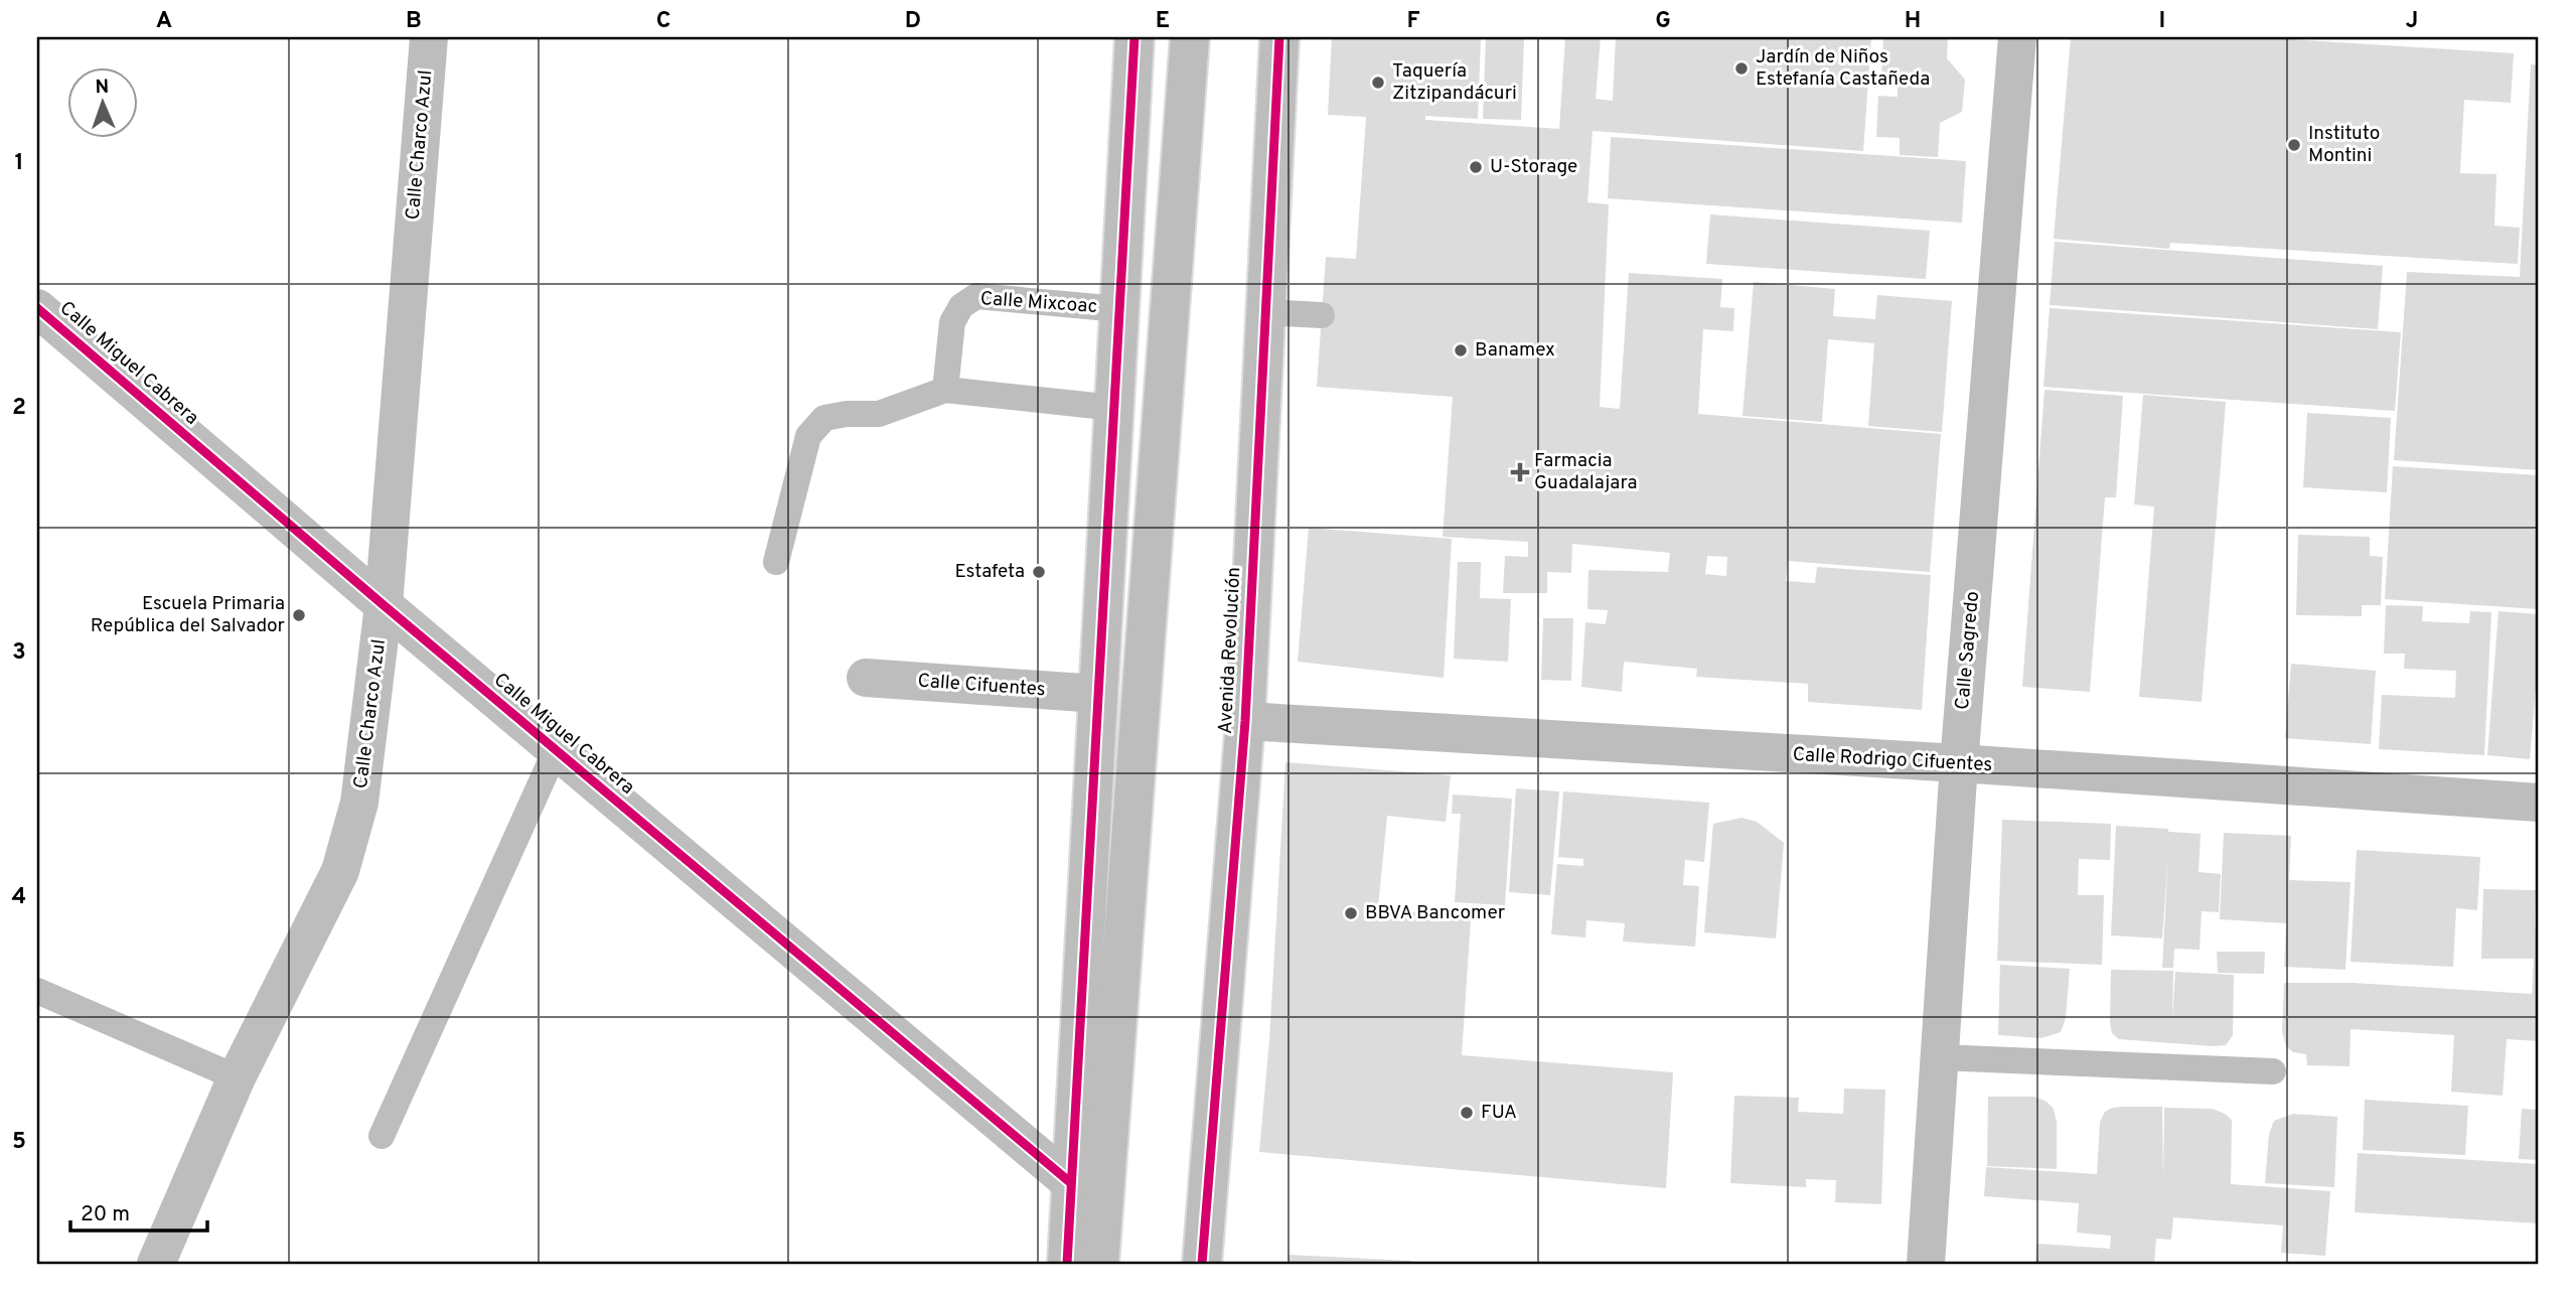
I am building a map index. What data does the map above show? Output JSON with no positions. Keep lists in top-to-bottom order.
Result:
{
  "streets": {
    "main road": [
      "Calle Charco Azul",
      "Calle Miguel Cabrera",
      "Avenida Revolución",
      "Calle Sagredo",
      "Calle Cifuentes",
      "Calle Rodrigo Cifuentes"
    ],
    "lane": ["Calle Mixcoac"]
  },
  "crossings": [
    ["Calle Charco Azul", "Calle Miguel Cabrera"],
    ["Avenida Revolución", "Calle Rodrigo Cifuentes"],
    ["Calle Sagredo", "Calle Rodrigo Cifuentes"]
  ],
  "places": {
    "other": [
      "Jardín de Niños Estefanía Castañeda",
      "Taquería Zitzipandácuri",
      "Instituto Montini",
      "U-Storage",
      "Banamex",
      "Estafeta",
      "Escuela Primaria República del Salvador",
      "BBVA Bancomer",
      "FUA"
    ],
    "health": ["Farmacia Guadalajara"]
  },
  "scale_bar": "20 m",
  "north": "top",
  "grid": {
    "columns": [
      "A",
      "B",
      "C",
      "D",
      "E",
      "F",
      "G",
      "H",
      "I",
      "J"
    ],
    "rows": [
      "1",
      "2",
      "3",
      "4",
      "5"
    ]
  }
}
